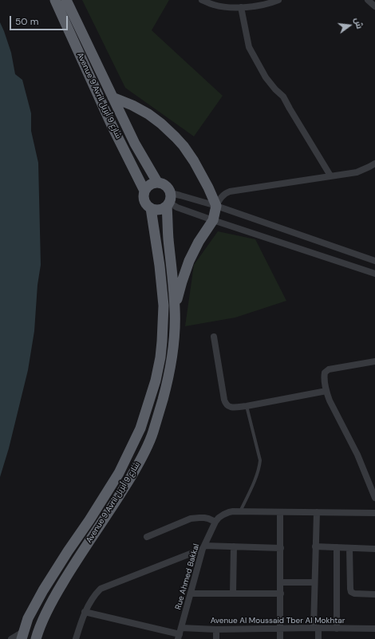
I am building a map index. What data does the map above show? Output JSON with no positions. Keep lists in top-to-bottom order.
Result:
{
  "streets": {
    "highway": ["Avenue 9 Avril شارع 9 أبريل"],
    "street": ["Rue Ahmed Bakkal", "Avenue Al Moussaid Tber Al Mokhtar"]
  },
  "crossings": [
    ["Rue Ahmed Bakkal", "Avenue Al Moussaid Tber Al Mokhtar"]
  ],
  "scale_bar": "50 m",
  "north": "right"
}
